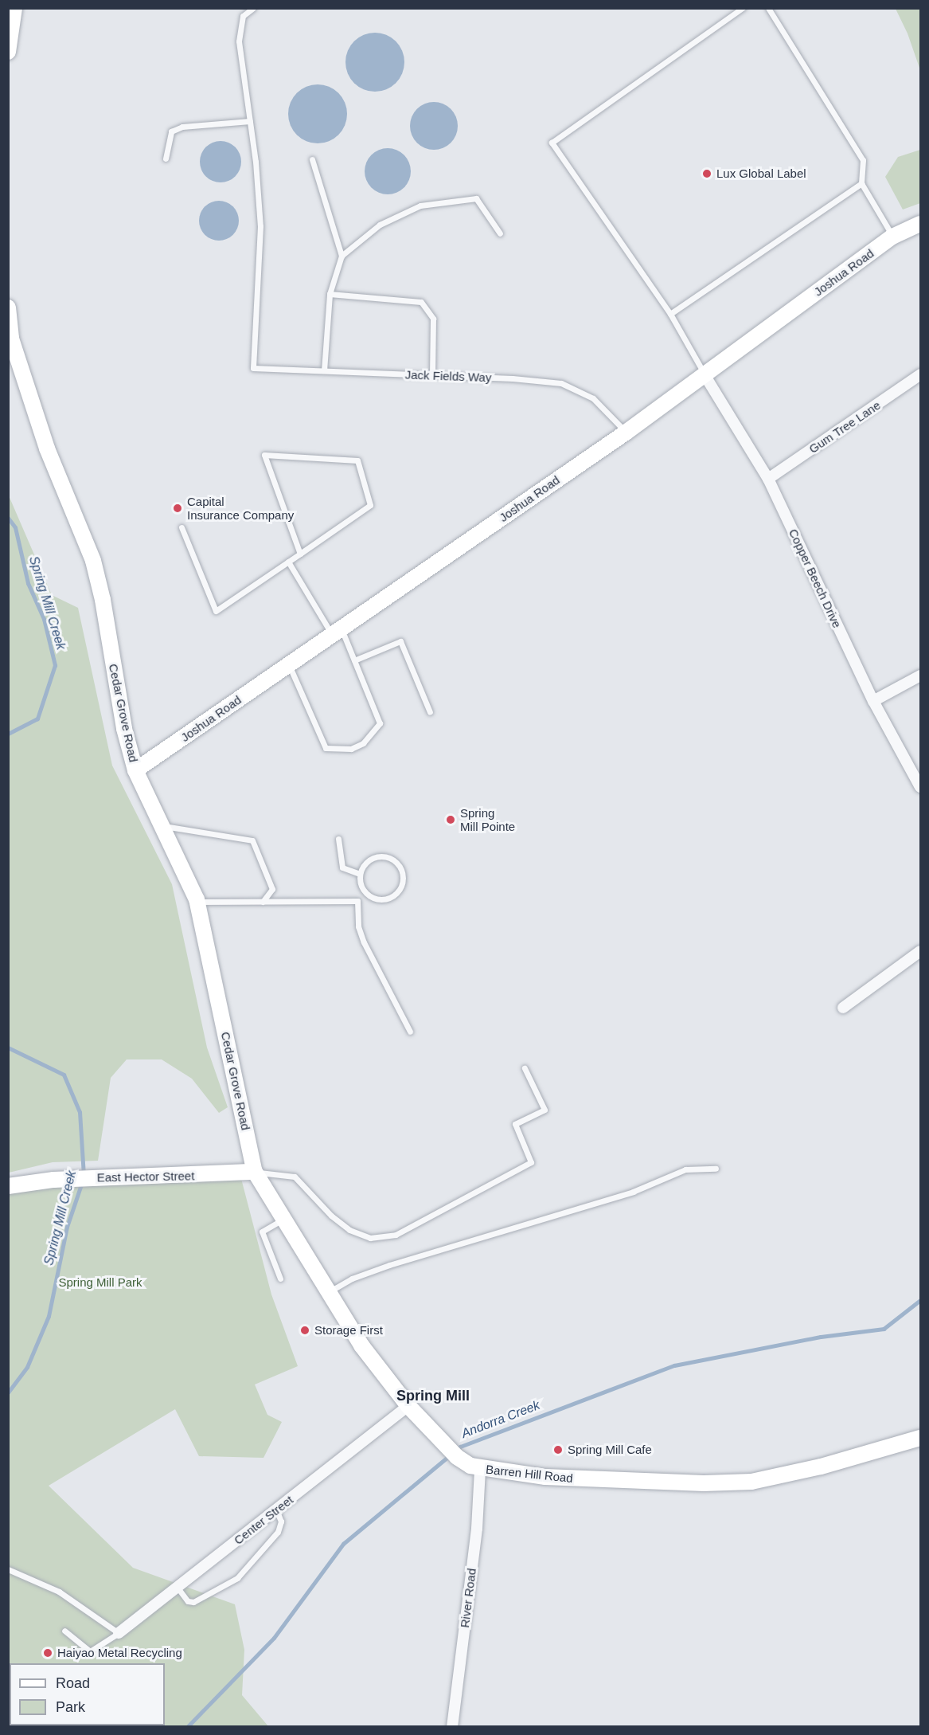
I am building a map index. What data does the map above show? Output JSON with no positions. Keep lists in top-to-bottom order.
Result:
{
  "streets": {
    "main road": [
      "Joshua Road",
      "Cedar Grove Road",
      "East Hector Street",
      "Barren Hill Road"
    ],
    "street": [
      "Gum Tree Lane",
      "Copper Beech Drive",
      "Center Street",
      "River Road"
    ],
    "lane": ["Jack Fields Way"]
  },
  "crossings": [
    ["Joshua Road", "Jack Fields Way"],
    ["Joshua Road", "Copper Beech Drive"],
    ["Joshua Road", "Cedar Grove Road"],
    ["Gum Tree Lane", "Copper Beech Drive"],
    ["Cedar Grove Road", "East Hector Street"],
    ["Cedar Grove Road", "Barren Hill Road"],
    ["East Hector Street", "Barren Hill Road"],
    ["Barren Hill Road", "Center Street"],
    ["Barren Hill Road", "River Road"]
  ],
  "districts": ["Spring Mill"],
  "water": ["Spring Mill Creek", "Andorra Creek"],
  "parks": ["Spring Mill Park"],
  "places": [
    "Lux Global Label",
    "Capital Insurance Company",
    "Spring Mill Pointe",
    "Storage First",
    "Spring Mill Cafe",
    "Haiyao Metal Recycling"
  ],
  "legend": ["Road", "Park"]
}
